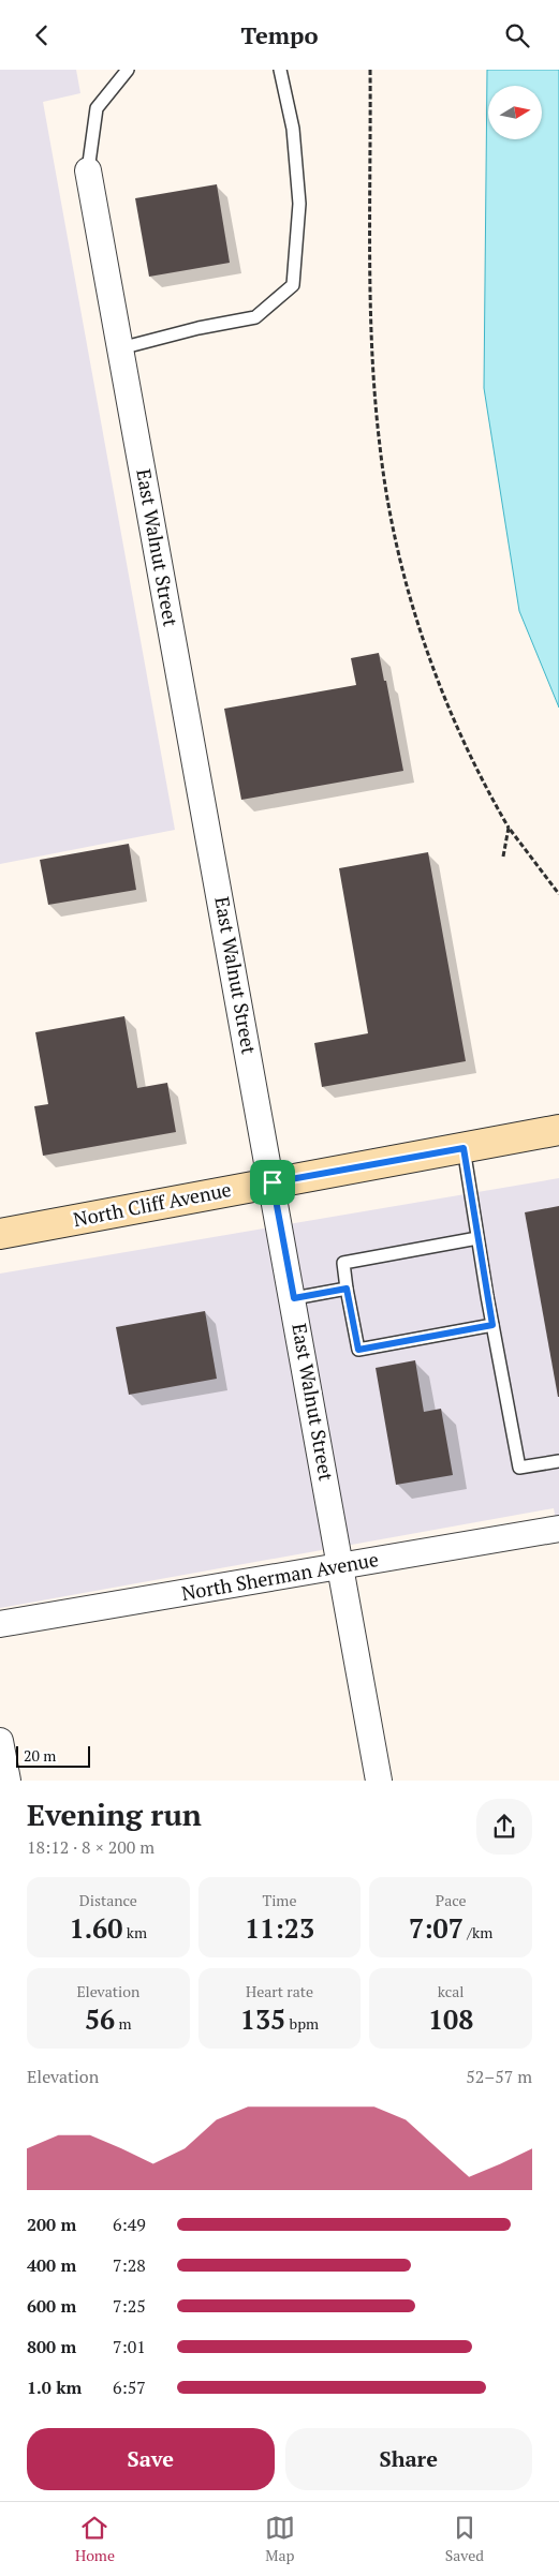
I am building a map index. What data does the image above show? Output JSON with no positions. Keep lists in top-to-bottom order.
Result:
{
  "streets": {
    "main road": ["North Cliff Avenue"],
    "street": ["East Walnut Street", "North Sherman Avenue"]
  },
  "crossings": [
    ["East Walnut Street", "North Cliff Avenue"],
    ["East Walnut Street", "North Sherman Avenue"]
  ],
  "scale_bar": "20 m",
  "north": "right",
  "page": {
    "header": "Tempo",
    "scale": "20 m",
    "heading": ["Evening run", "18:12 · 8 × 200 m"],
    "stats": [
      ["Distance", "1.60 km"],
      ["Time", "11:23"],
      ["Pace", "7:07 /km"],
      ["Elevation", "56 m"],
      ["Heart rate", "135 bpm"],
      ["kcal", "108"]
    ],
    "chart": ["Elevation", "52–57 m"],
    "list": [
      {
        "name": "200 m",
        "note": "6:49"
      },
      {
        "name": "400 m",
        "note": "7:28"
      },
      {
        "name": "600 m",
        "note": "7:25"
      },
      {
        "name": "800 m",
        "note": "7:01"
      },
      {
        "name": "1.0 km",
        "note": "6:57"
      }
    ],
    "buttons": ["Save", "Share"],
    "tabs": ["Home", "Map", "Saved"]
  }
}
